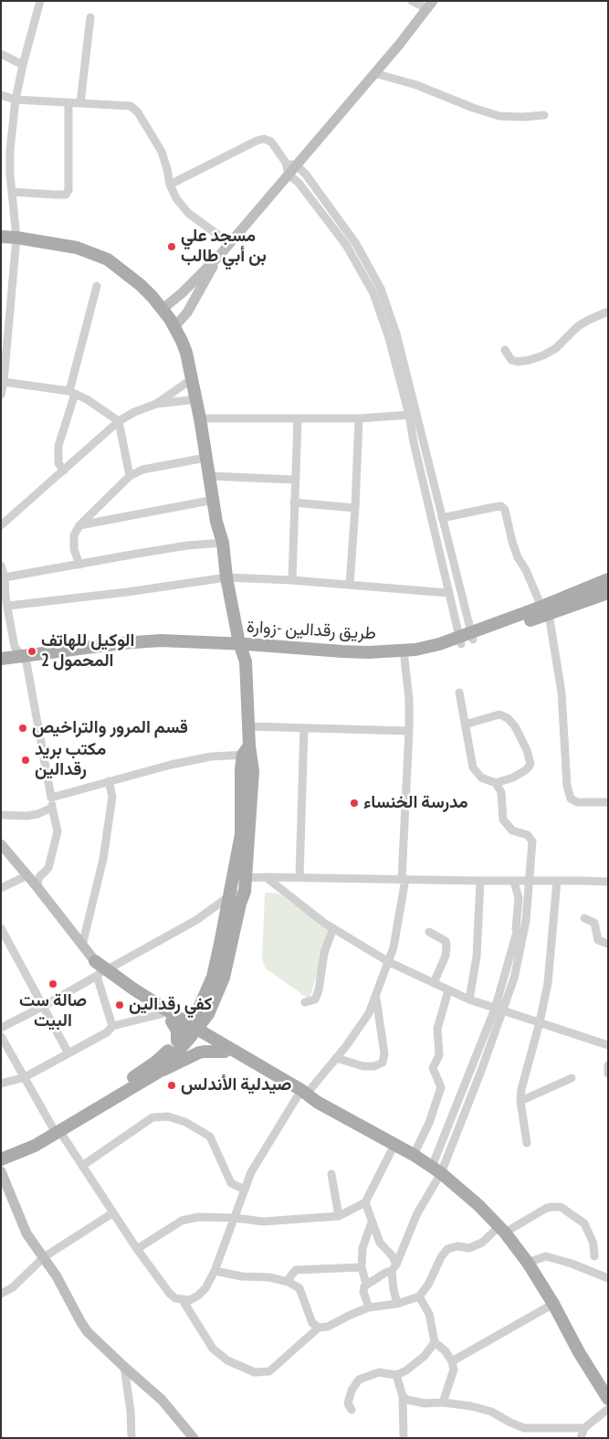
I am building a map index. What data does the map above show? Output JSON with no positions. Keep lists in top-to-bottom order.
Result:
{
  "streets": {
    "main road": ["طريق رقدالين -زوارة"]
  },
  "places": [
    "مسجد علي بن أبي طالب",
    "الوكيل للهاتف المحمول 2",
    "قسم المرور والتراخيص",
    "مكتب بريد رقدالين",
    "مدرسة الخنساء",
    "صالة ست البيت",
    "كفي رقدالين",
    "صيدلية الأندلس"
  ]
}
